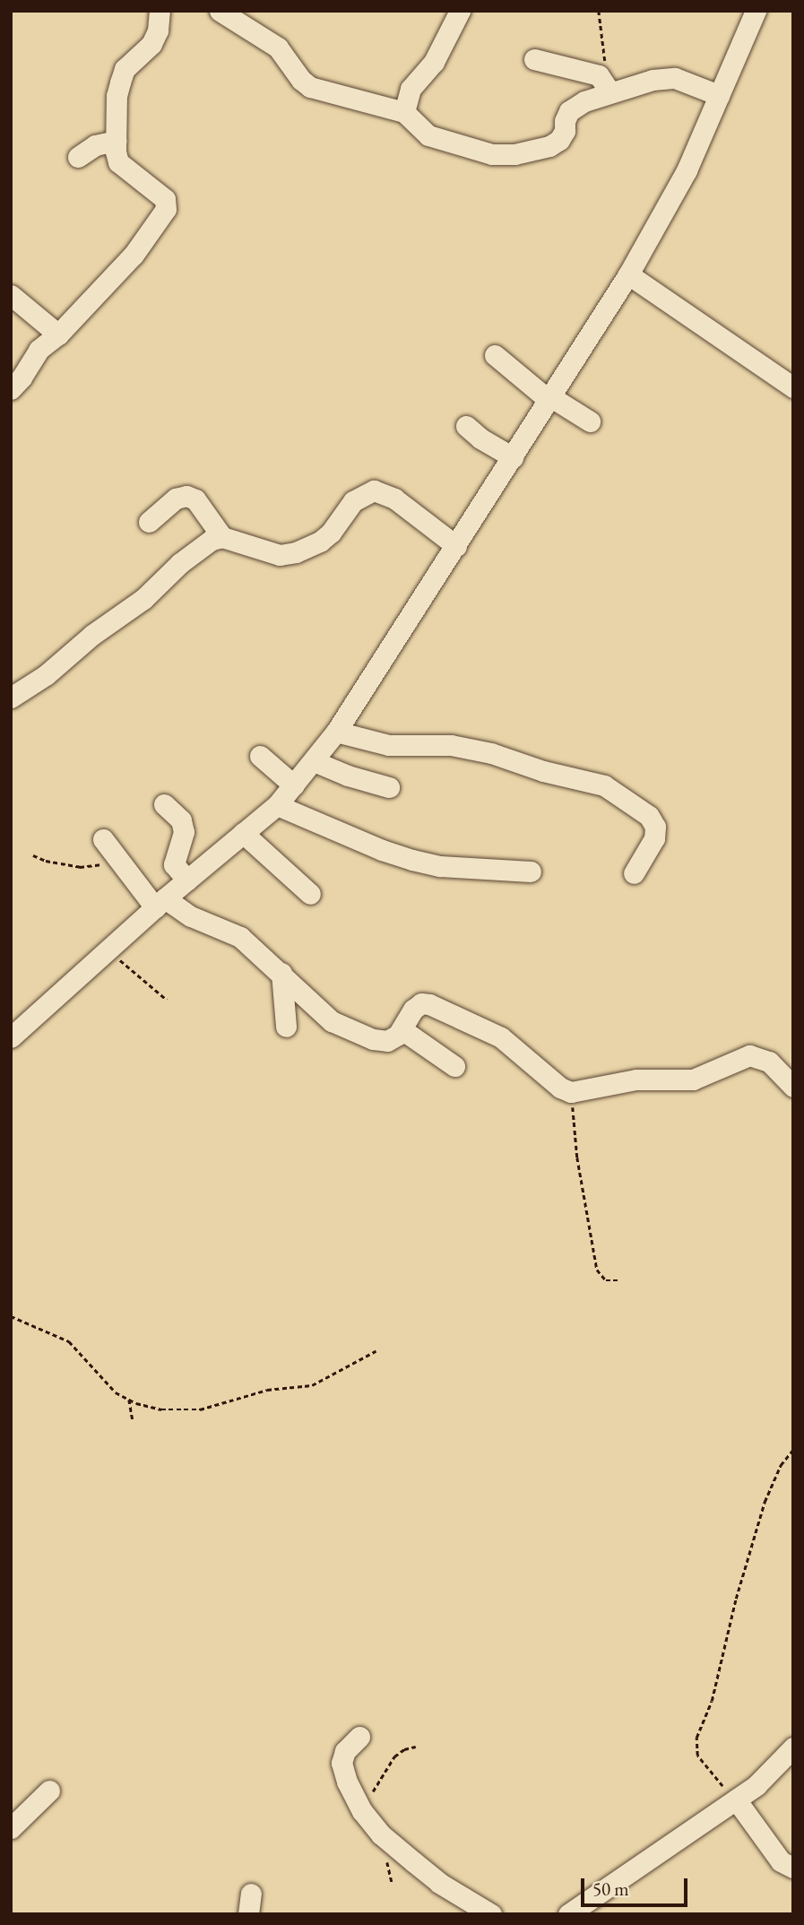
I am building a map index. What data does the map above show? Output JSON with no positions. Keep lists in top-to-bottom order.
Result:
{
  "scale_bar": "50 m"
}
